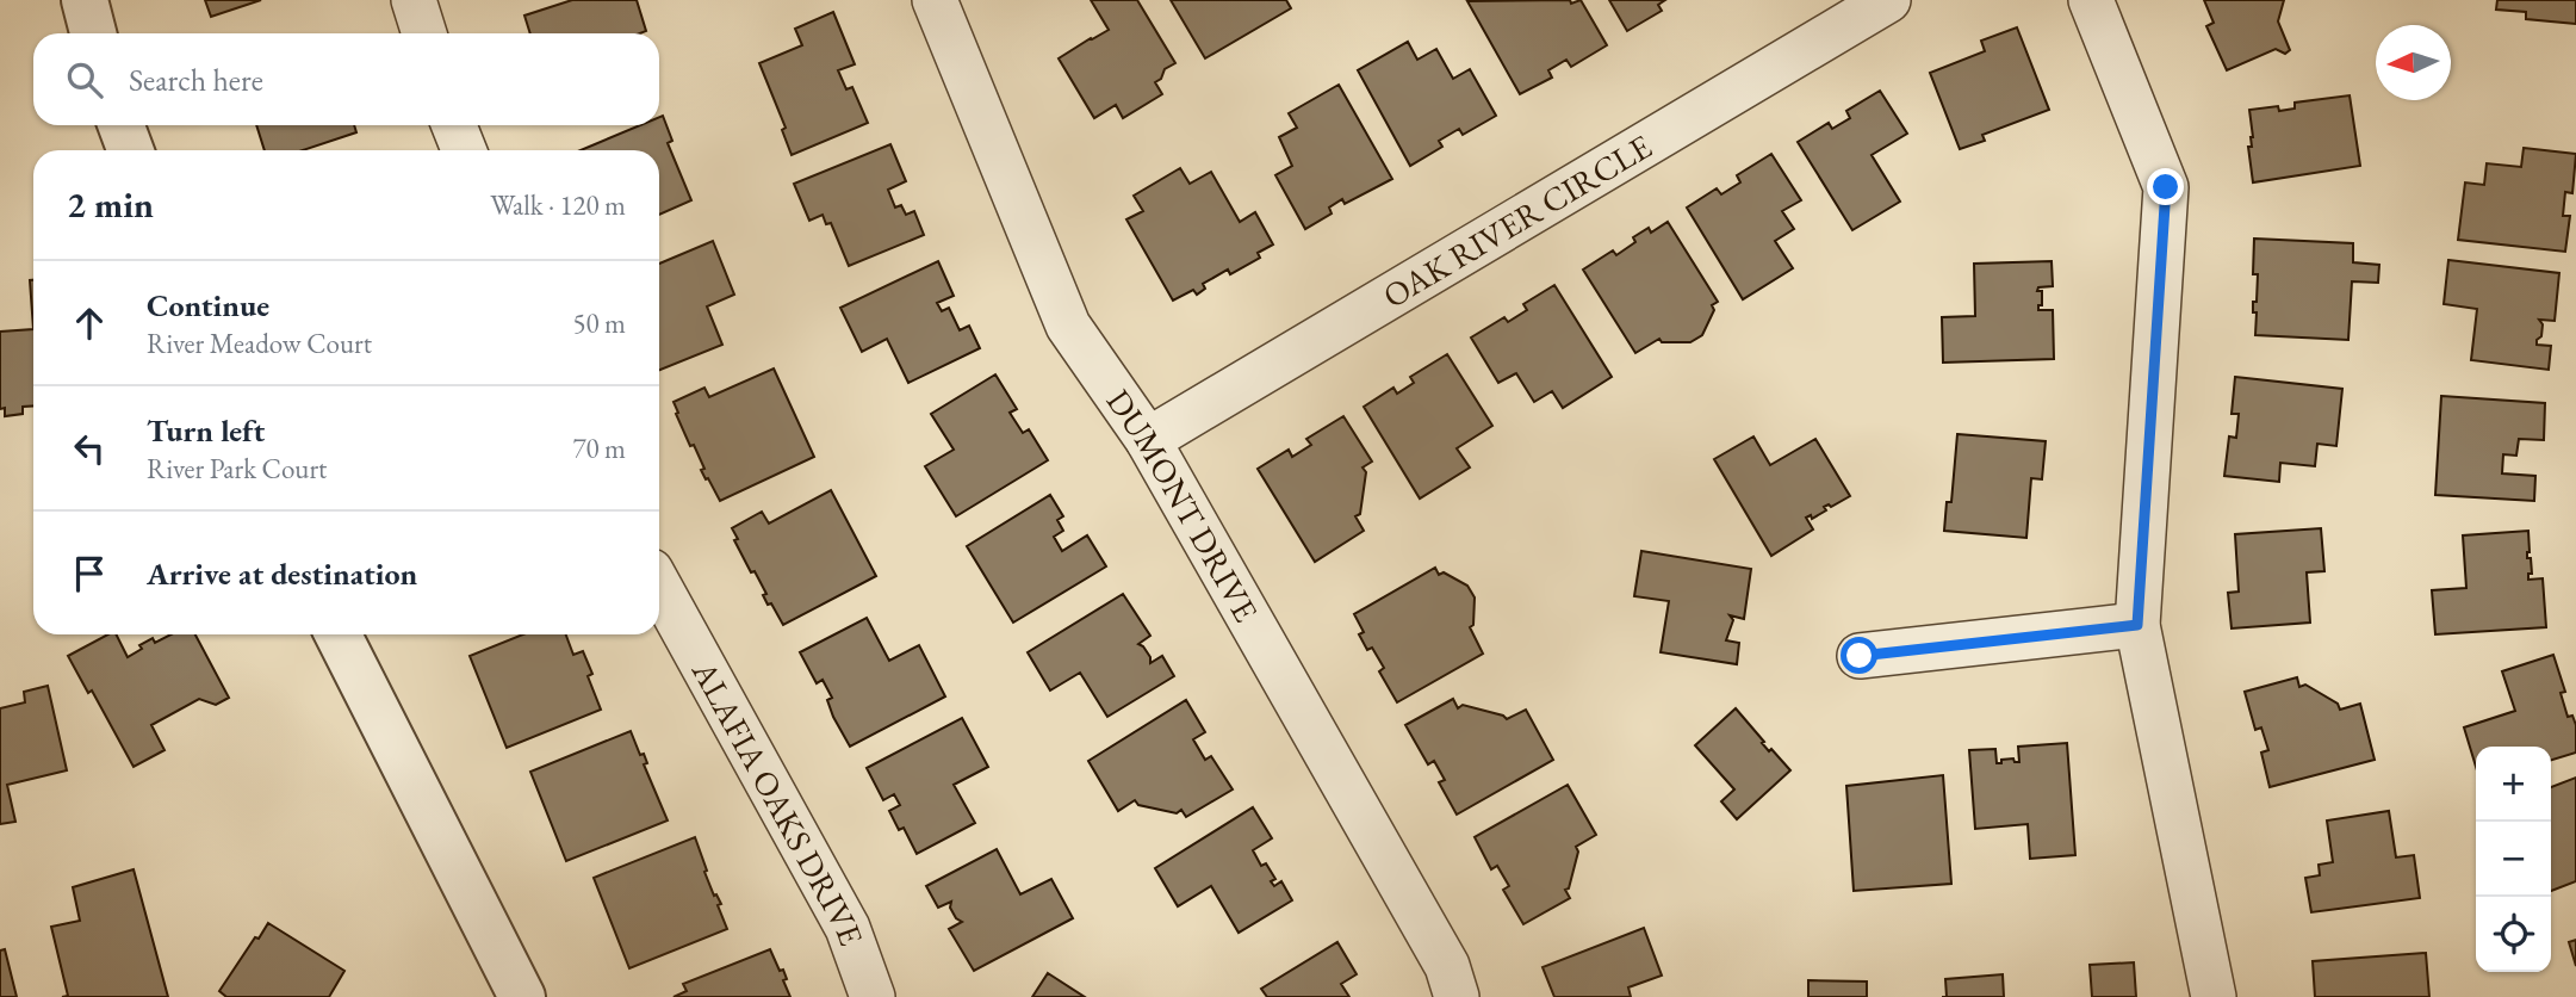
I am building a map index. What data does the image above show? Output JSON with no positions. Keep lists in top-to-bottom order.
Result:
{
  "streets": {
    "street": ["OAK RIVER CIRCLE", "DUMONT DRIVE", "ALAFIA OAKS DRIVE"]
  },
  "crossings": [
    ["OAK RIVER CIRCLE", "DUMONT DRIVE"]
  ],
  "north": "left",
  "page": {
    "search": "Search here",
    "heading": ["2 min", "Walk · 120 m"],
    "list": [
      ["Continue", "River Meadow Court", "50 m"],
      ["Turn left", "River Park Court", "70 m"],
      "Arrive at destination"
    ],
    "map_buttons": ["+", "−"]
  }
}
